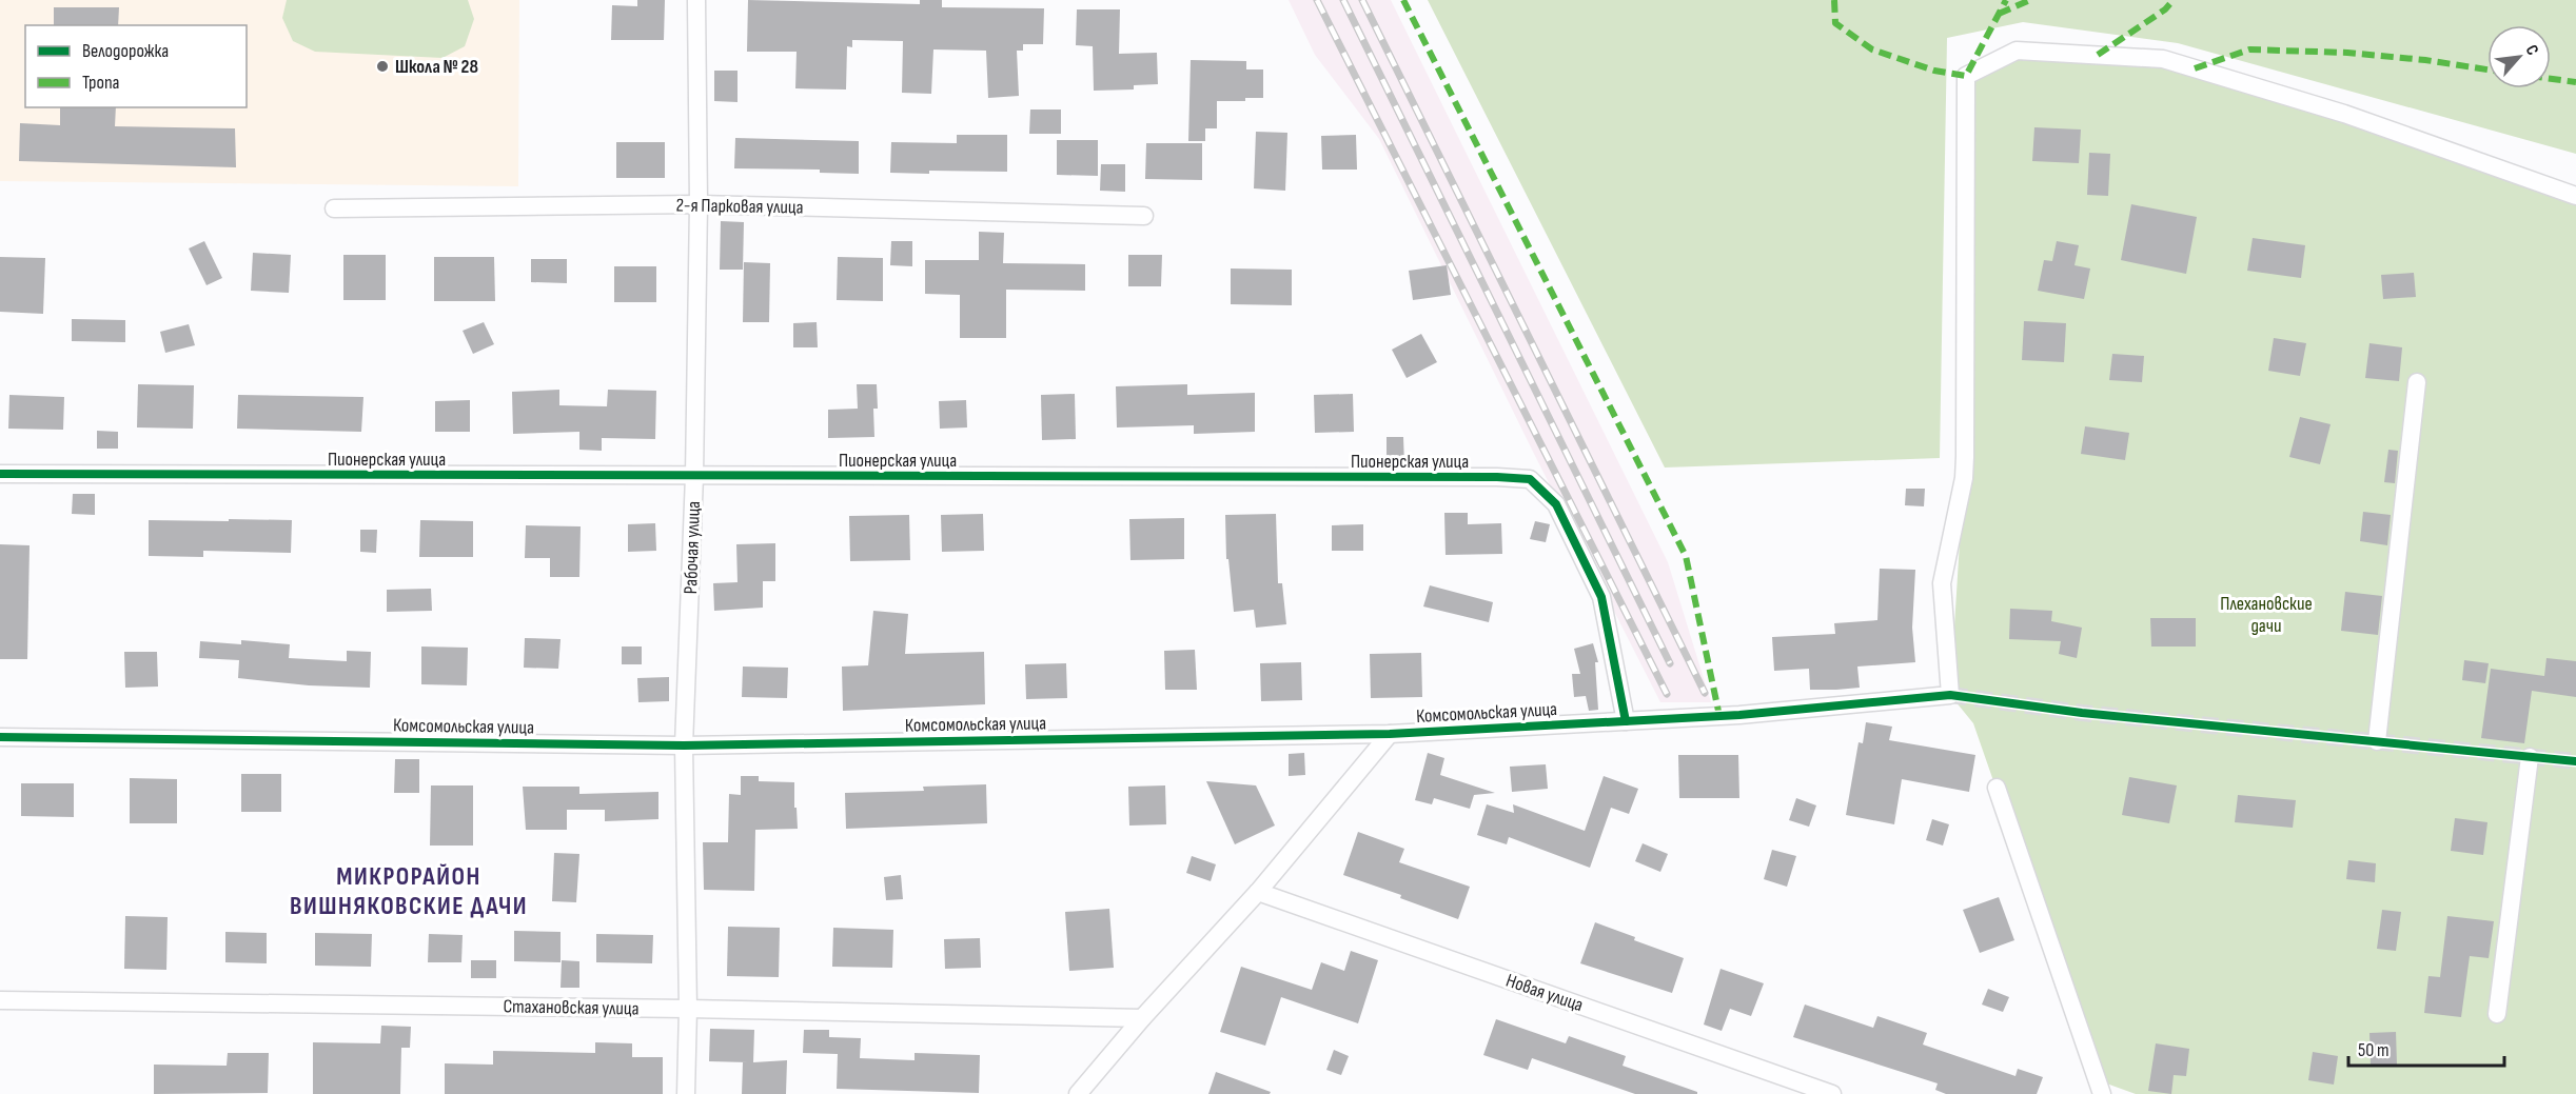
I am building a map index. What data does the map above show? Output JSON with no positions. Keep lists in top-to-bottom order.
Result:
{
  "streets": {
    "street": [
      "2-я Парковая улица",
      "Пионерская улица",
      "Рабочая улица",
      "Комсомольская улица",
      "Новая улица",
      "Стахановская улица"
    ]
  },
  "crossings": [
    ["2-я Парковая улица", "Рабочая улица"],
    ["Пионерская улица", "Рабочая улица"],
    ["Пионерская улица", "Комсомольская улица"],
    ["Рабочая улица", "Комсомольская улица"],
    ["Рабочая улица", "Стахановская улица"]
  ],
  "districts": ["МИКРОРАЙОН ВИШНЯКОВСКИЕ ДАЧИ"],
  "parks": ["Плехановские дачи"],
  "places": ["Школа № 28"],
  "legend": ["Велодорожка", "Тропа"],
  "scale_bar": "50 m",
  "north": "top right"
}
